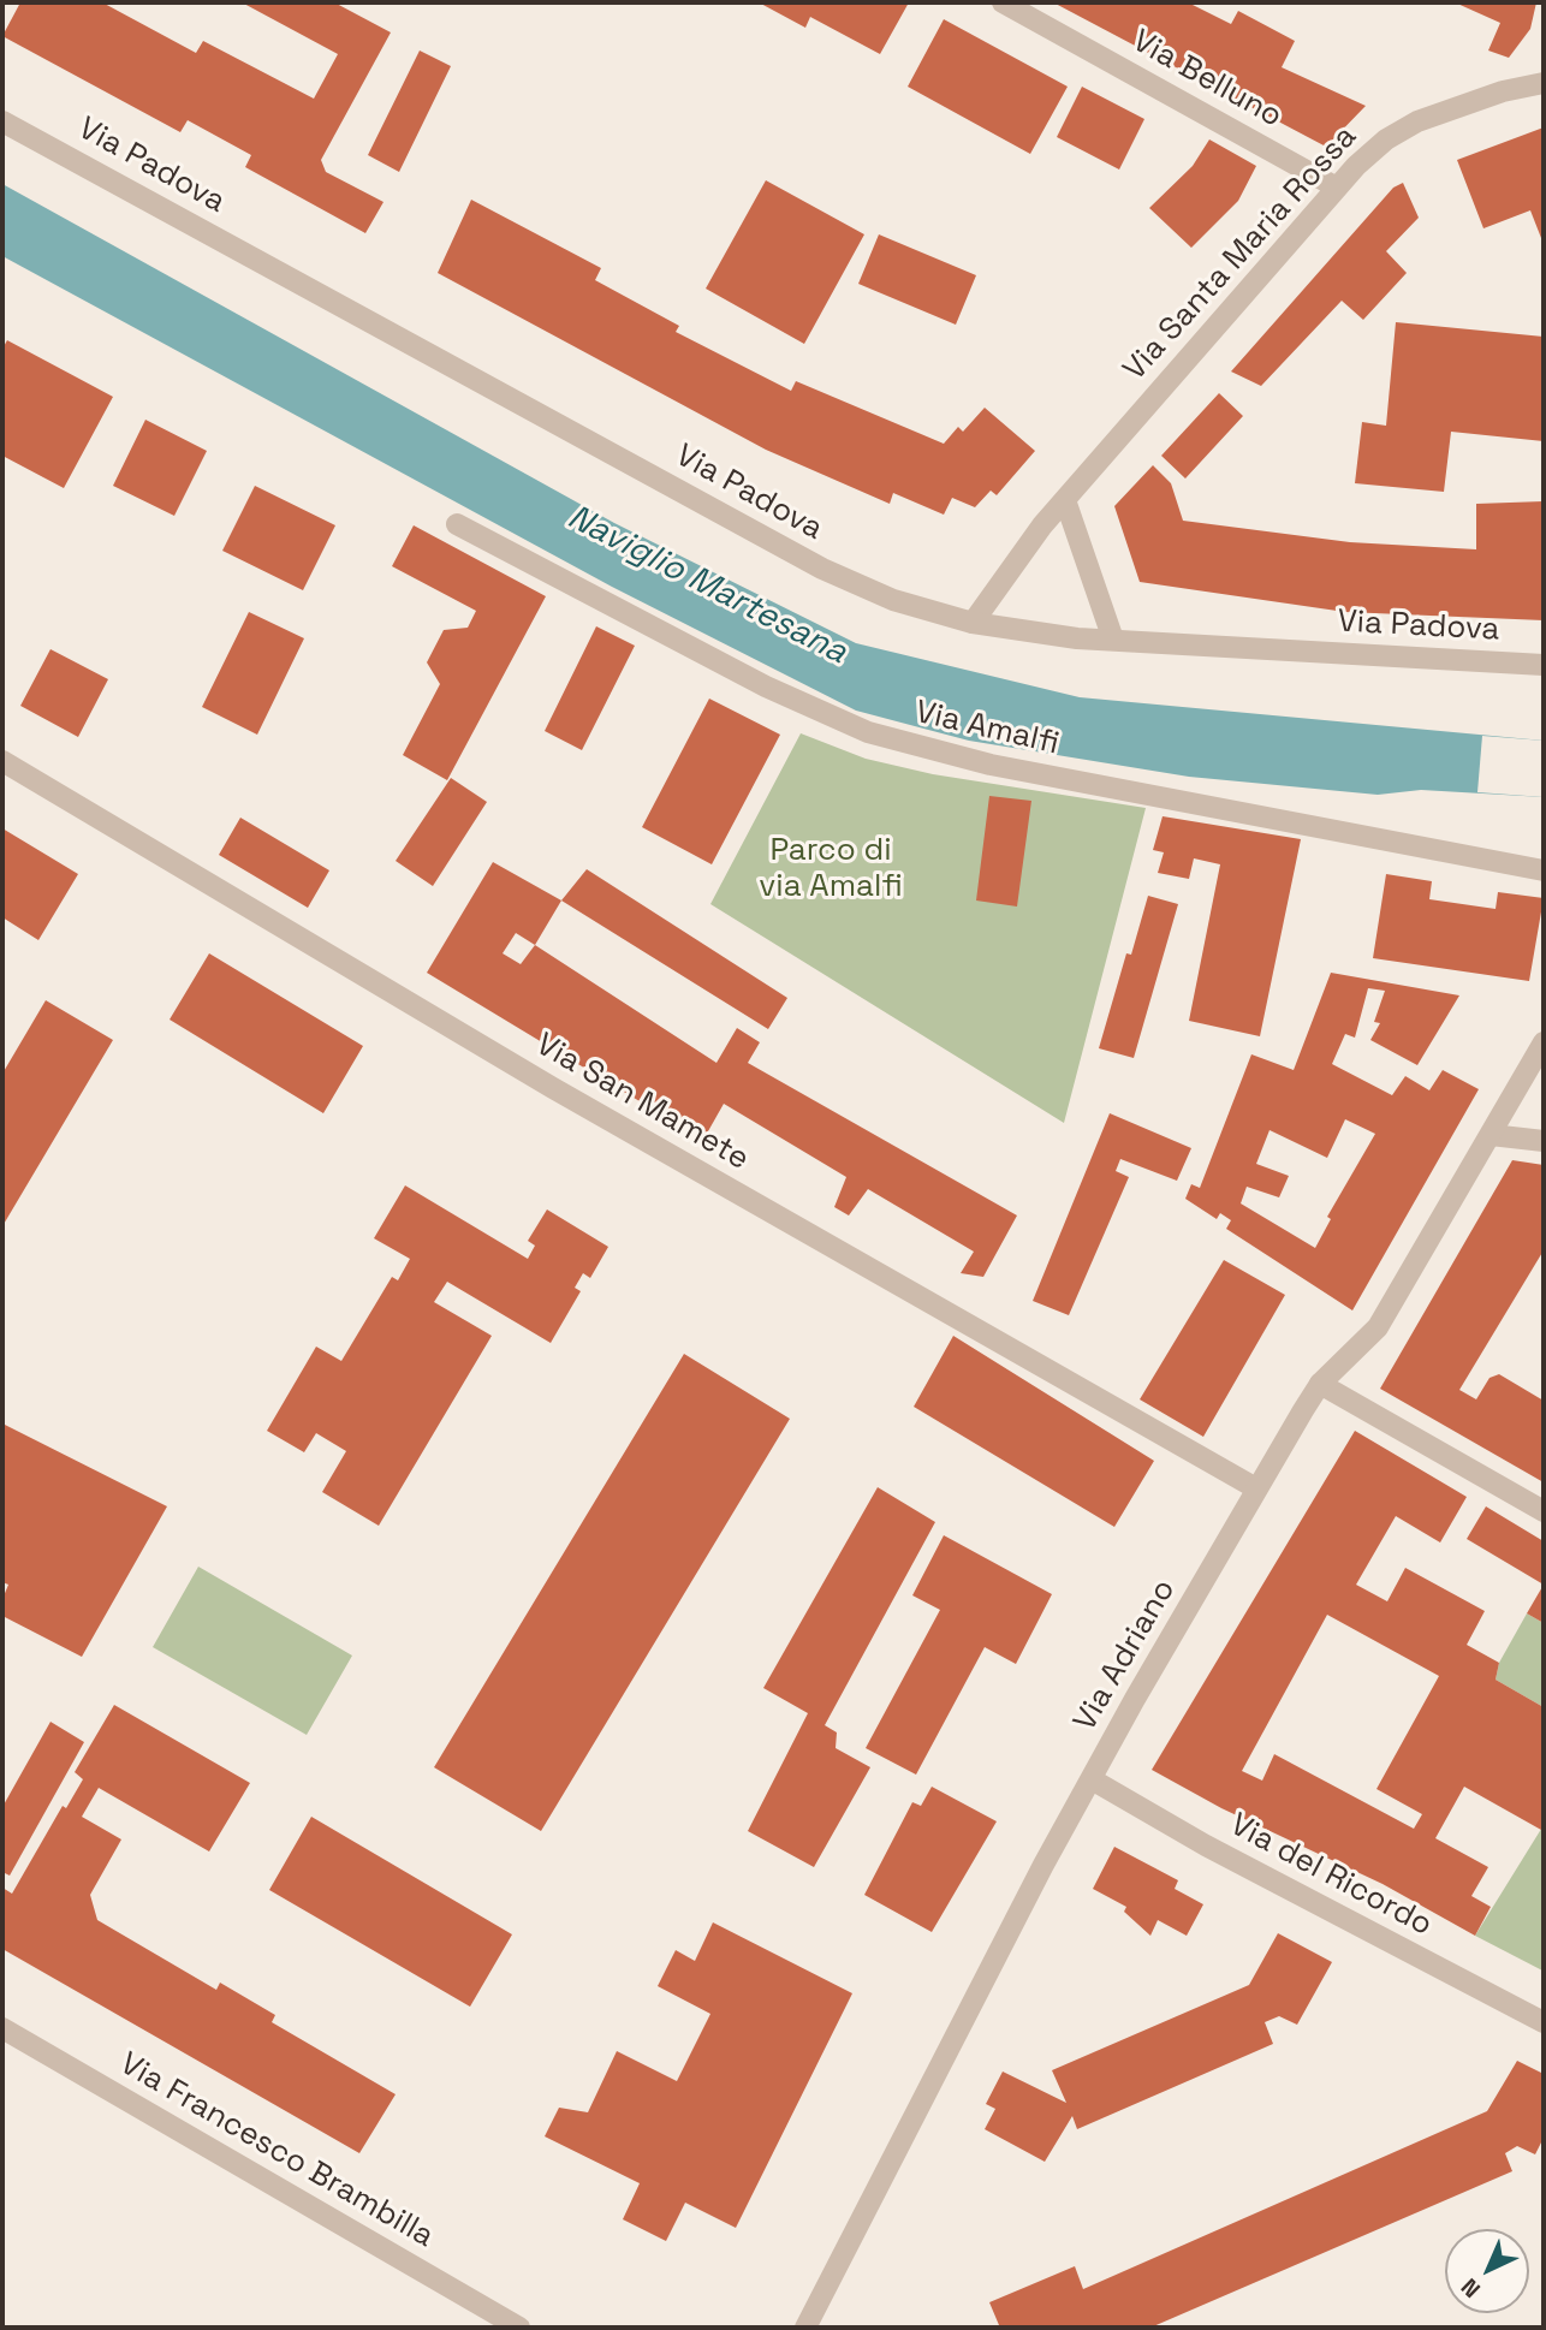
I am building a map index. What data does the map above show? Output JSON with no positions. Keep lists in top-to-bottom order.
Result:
{
  "streets": {
    "street": [
      "Via Belluno",
      "Via Padova",
      "Via Santa Maria Rossa",
      "Via Amalfi",
      "Via San Mamete",
      "Via Adriano",
      "Via del Ricordo",
      "Via Francesco Brambilla"
    ]
  },
  "crossings": [
    ["Via Belluno", "Via Santa Maria Rossa"],
    ["Via Padova", "Via Santa Maria Rossa"],
    ["Via San Mamete", "Via Adriano"],
    ["Via Adriano", "Via del Ricordo"]
  ],
  "water": ["Naviglio Martesana"],
  "parks": ["Parco di via Amalfi"],
  "north": "bottom left"
}
